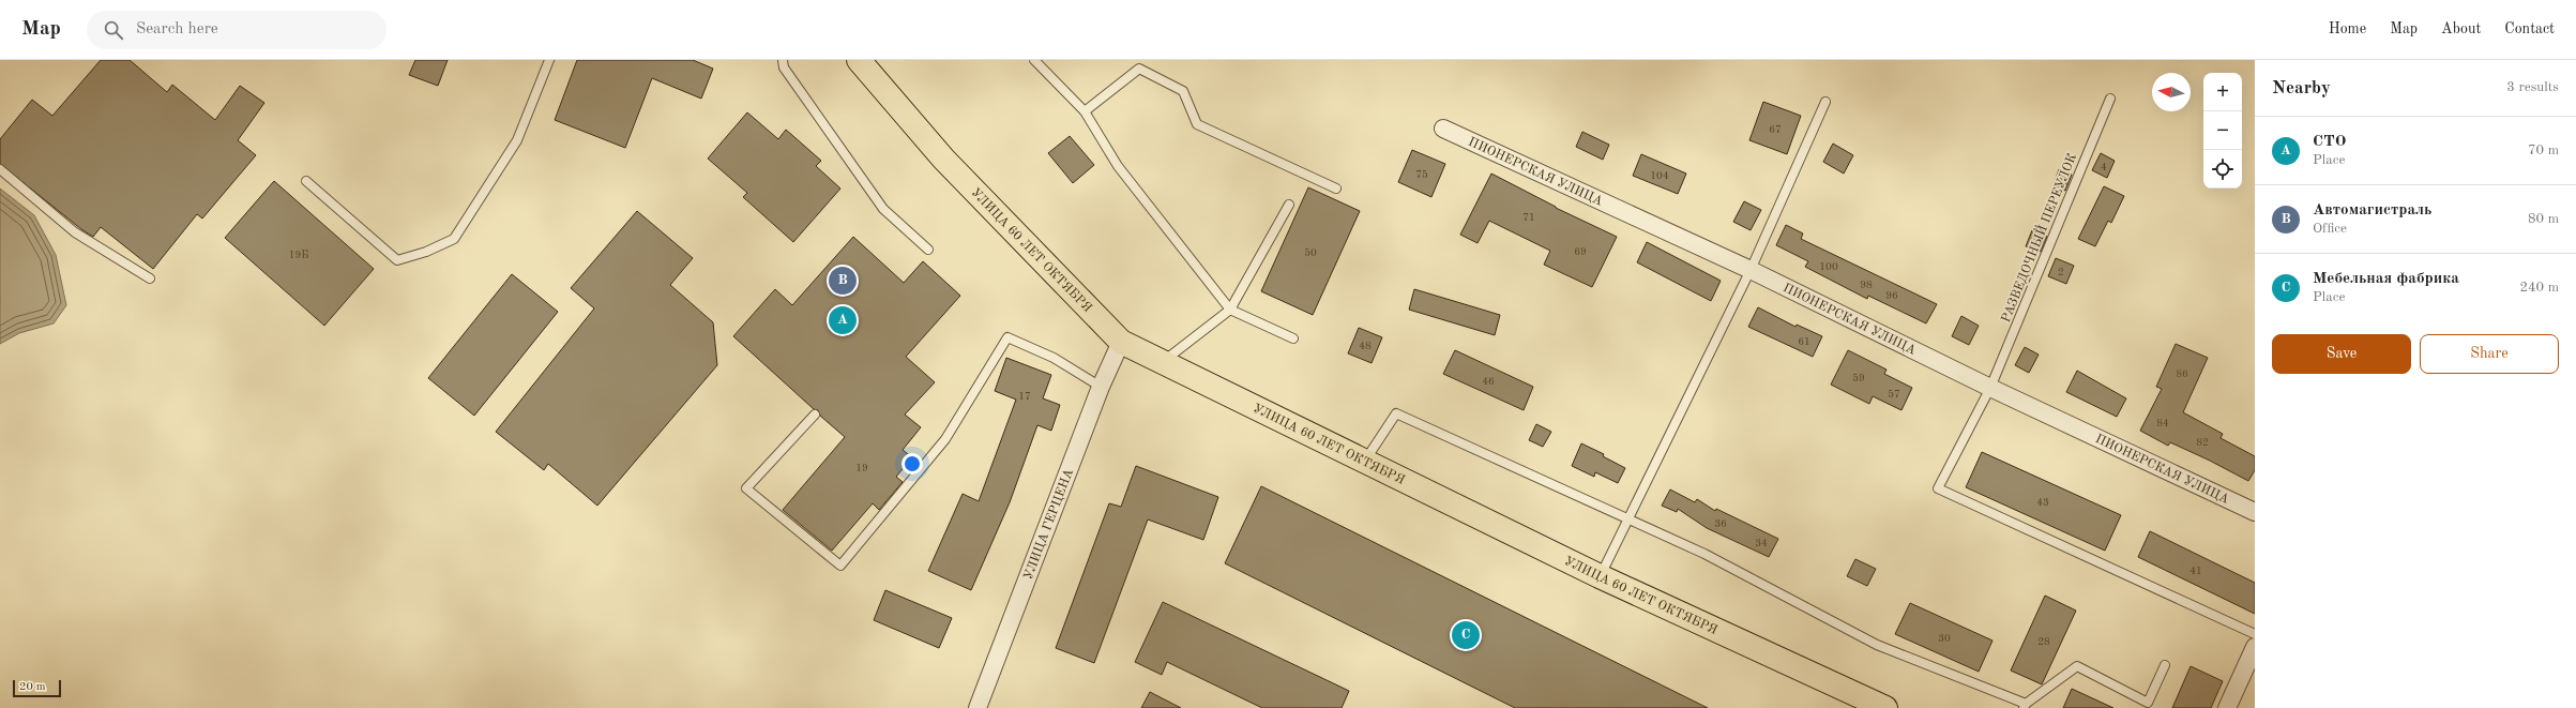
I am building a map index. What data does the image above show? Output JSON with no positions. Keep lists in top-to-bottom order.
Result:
{
  "streets": {
    "main road": ["УЛИЦА 60 ЛЕТ ОКТЯБРЯ"],
    "street": ["ПИОНЕРСКАЯ УЛИЦА", "УЛИЦА ГЕРЦЕНА"],
    "lane": ["РАЗВЕДОЧНЫЙ ПЕРЕУЛОК"]
  },
  "crossings": [
    ["ПИОНЕРСКАЯ УЛИЦА", "РАЗВЕДОЧНЫЙ ПЕРЕУЛОК"],
    ["УЛИЦА 60 ЛЕТ ОКТЯБРЯ", "УЛИЦА ГЕРЦЕНА"]
  ],
  "house_numbers": [
    "67",
    "4",
    "75",
    "104",
    "71",
    "69",
    "50",
    "19Б",
    "100",
    "2",
    "98",
    "96",
    "61",
    "48",
    "86",
    "59",
    "46",
    "57",
    "17",
    "84",
    "82",
    "19",
    "43",
    "36",
    "34",
    "41",
    "30",
    "28"
  ],
  "scale_bar": "20 m",
  "north": "left",
  "page": {
    "header": "Map",
    "search": "Search here",
    "nav": [
      "Home",
      "Map",
      "About",
      "Contact"
    ],
    "heading": ["Nearby", "3 results"],
    "map_buttons": ["+", "−"],
    "list": [
      {
        "mark": "A",
        "name": "СТО",
        "note": "Place",
        "value": "70 m"
      },
      {
        "mark": "B",
        "name": "Автомагистраль",
        "note": "Office",
        "value": "80 m"
      },
      {
        "mark": "C",
        "name": "Мебельная фабрика",
        "note": "Place",
        "value": "240 m"
      }
    ],
    "pins": ["B", "A", "C"],
    "buttons": ["Save", "Share"],
    "scale": "20 m"
  }
}
